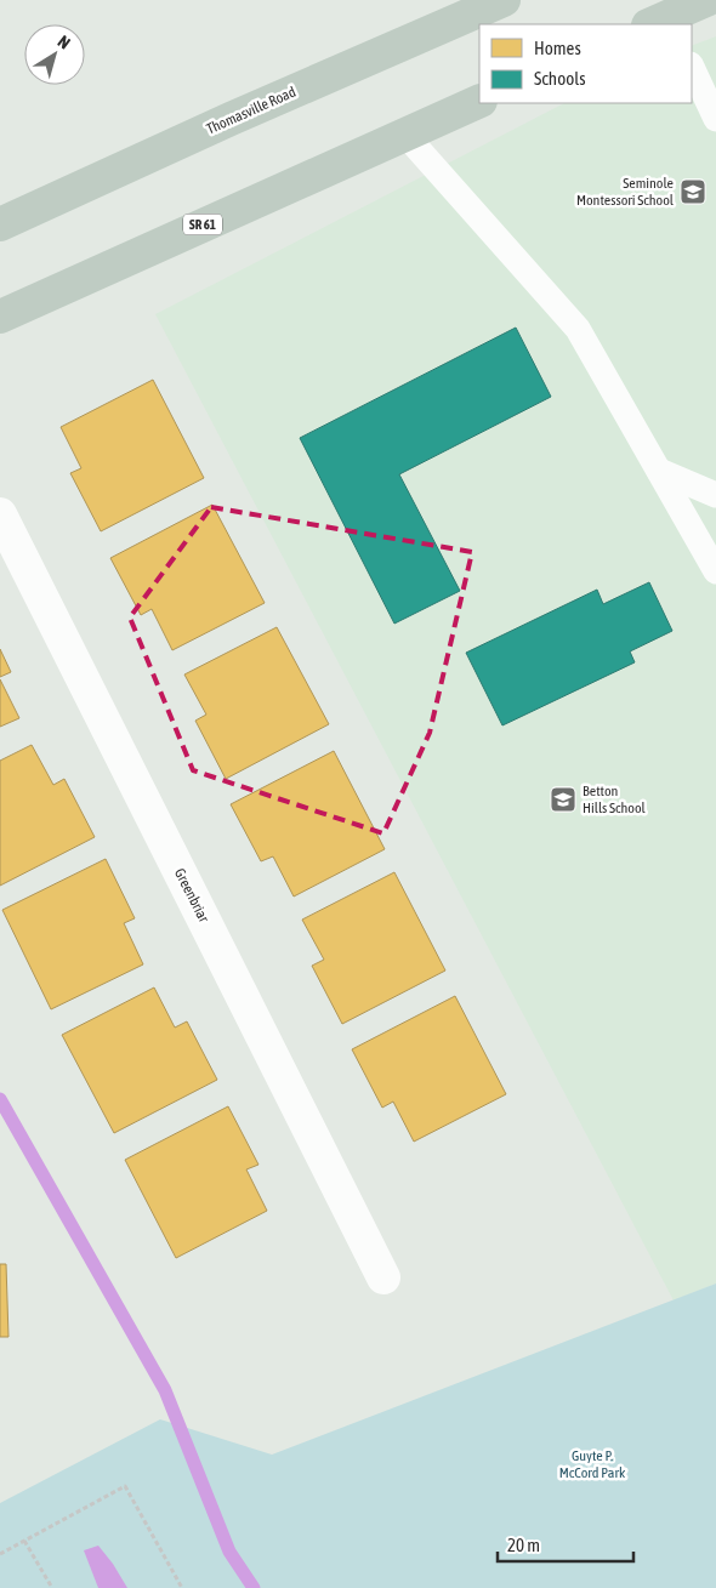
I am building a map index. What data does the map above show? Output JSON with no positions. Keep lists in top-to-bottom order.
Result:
{
  "streets": {
    "main road": ["Thomasville Road", "SR 61"],
    "street": ["Greenbriar"]
  },
  "parks": ["Guyte P. McCord Park"],
  "places": {
    "school or university": ["Seminole Montessori School", "Betton Hills School"]
  },
  "legend": ["Homes", "Schools"],
  "scale_bar": "20 m",
  "north": "top right"
}
